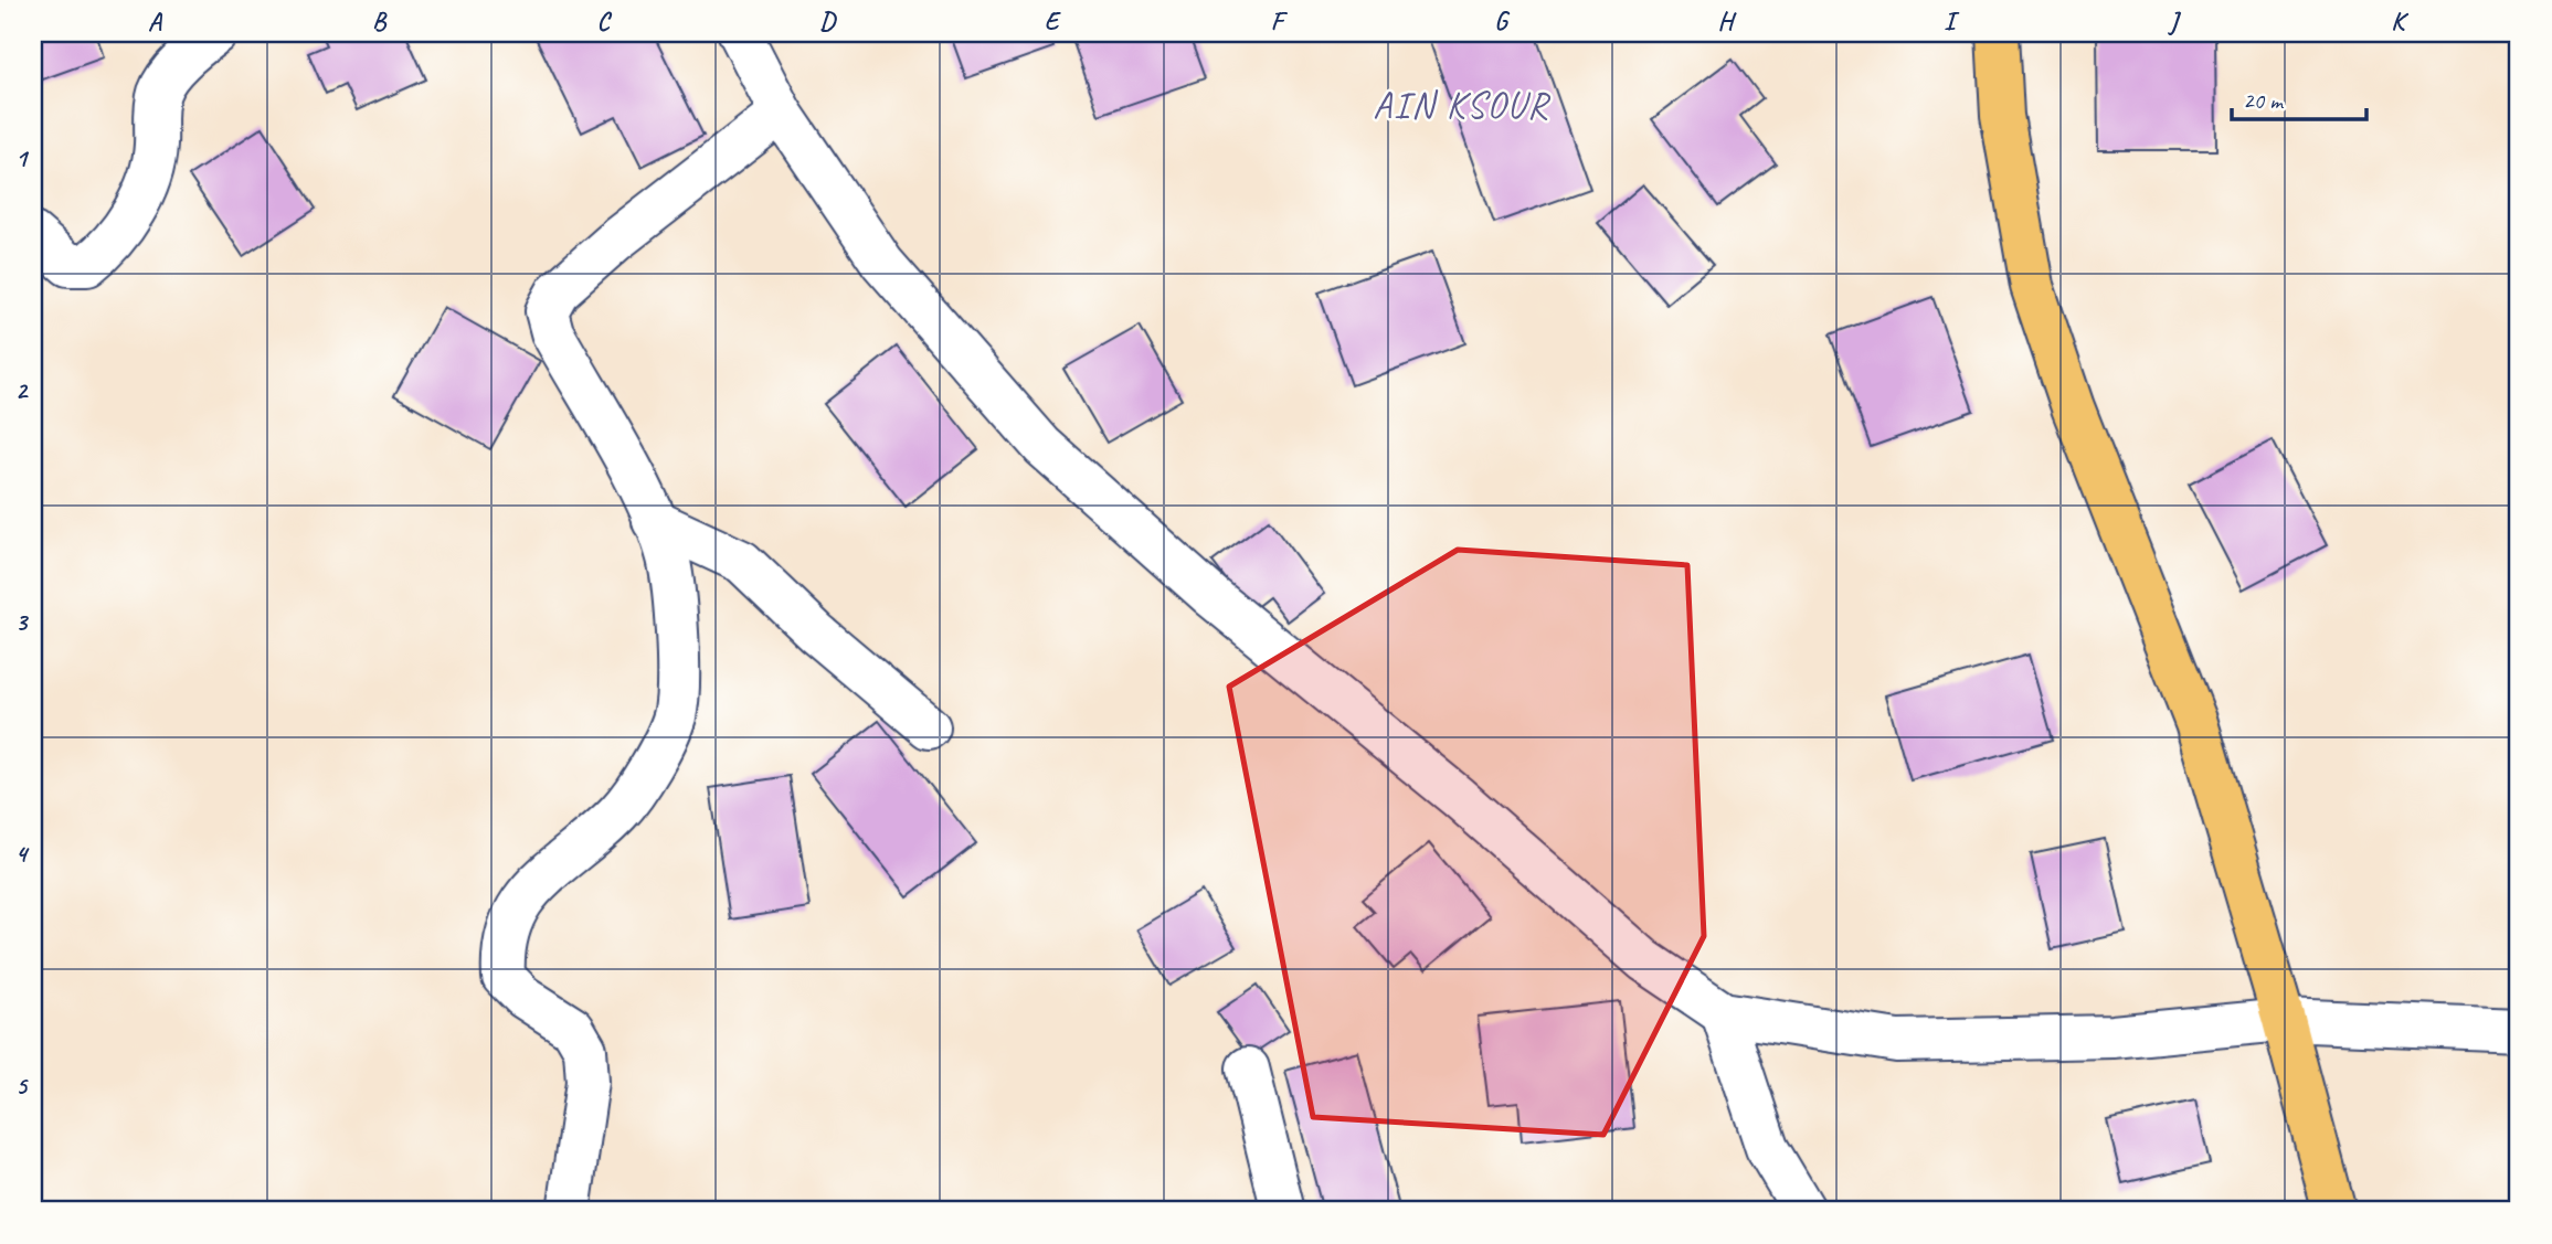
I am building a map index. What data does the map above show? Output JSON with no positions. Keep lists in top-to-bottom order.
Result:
{
  "districts": ["AIN KSOUR"],
  "scale_bar": "20 m",
  "grid": {
    "columns": [
      "A",
      "B",
      "C",
      "D",
      "E",
      "F",
      "G",
      "H",
      "I",
      "J",
      "K"
    ],
    "rows": [
      "1",
      "2",
      "3",
      "4",
      "5"
    ]
  }
}
